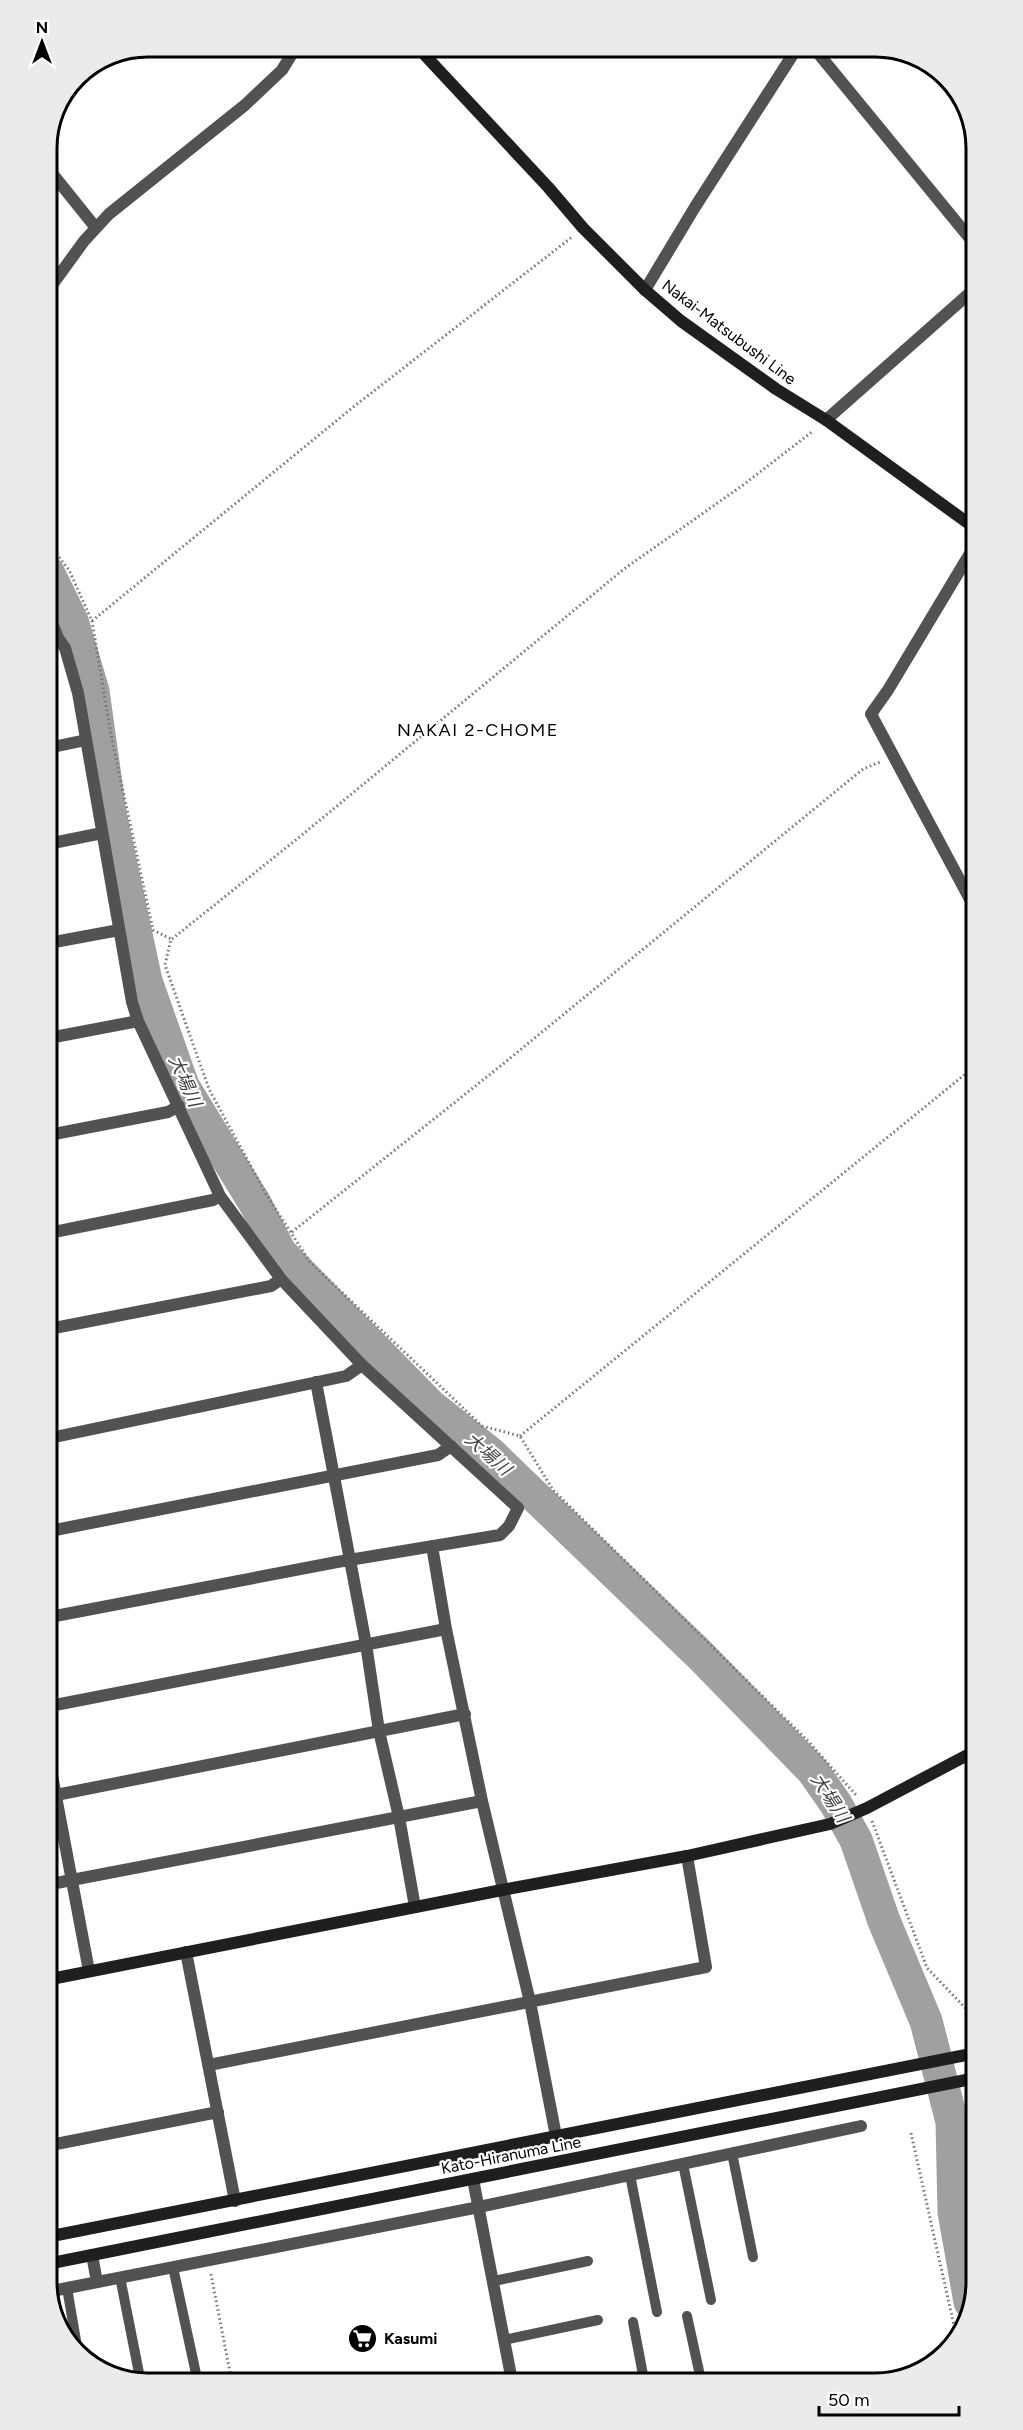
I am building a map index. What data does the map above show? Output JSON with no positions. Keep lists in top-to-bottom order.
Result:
{
  "streets": {
    "main road": ["Nakai-Matsubushi Line", "Kato-Hiranuma Line"]
  },
  "districts": ["NAKAI 2-CHOME"],
  "water": ["大場川"],
  "places": {
    "supermarket": ["Kasumi"]
  },
  "scale_bar": "50 m",
  "north": "top"
}
